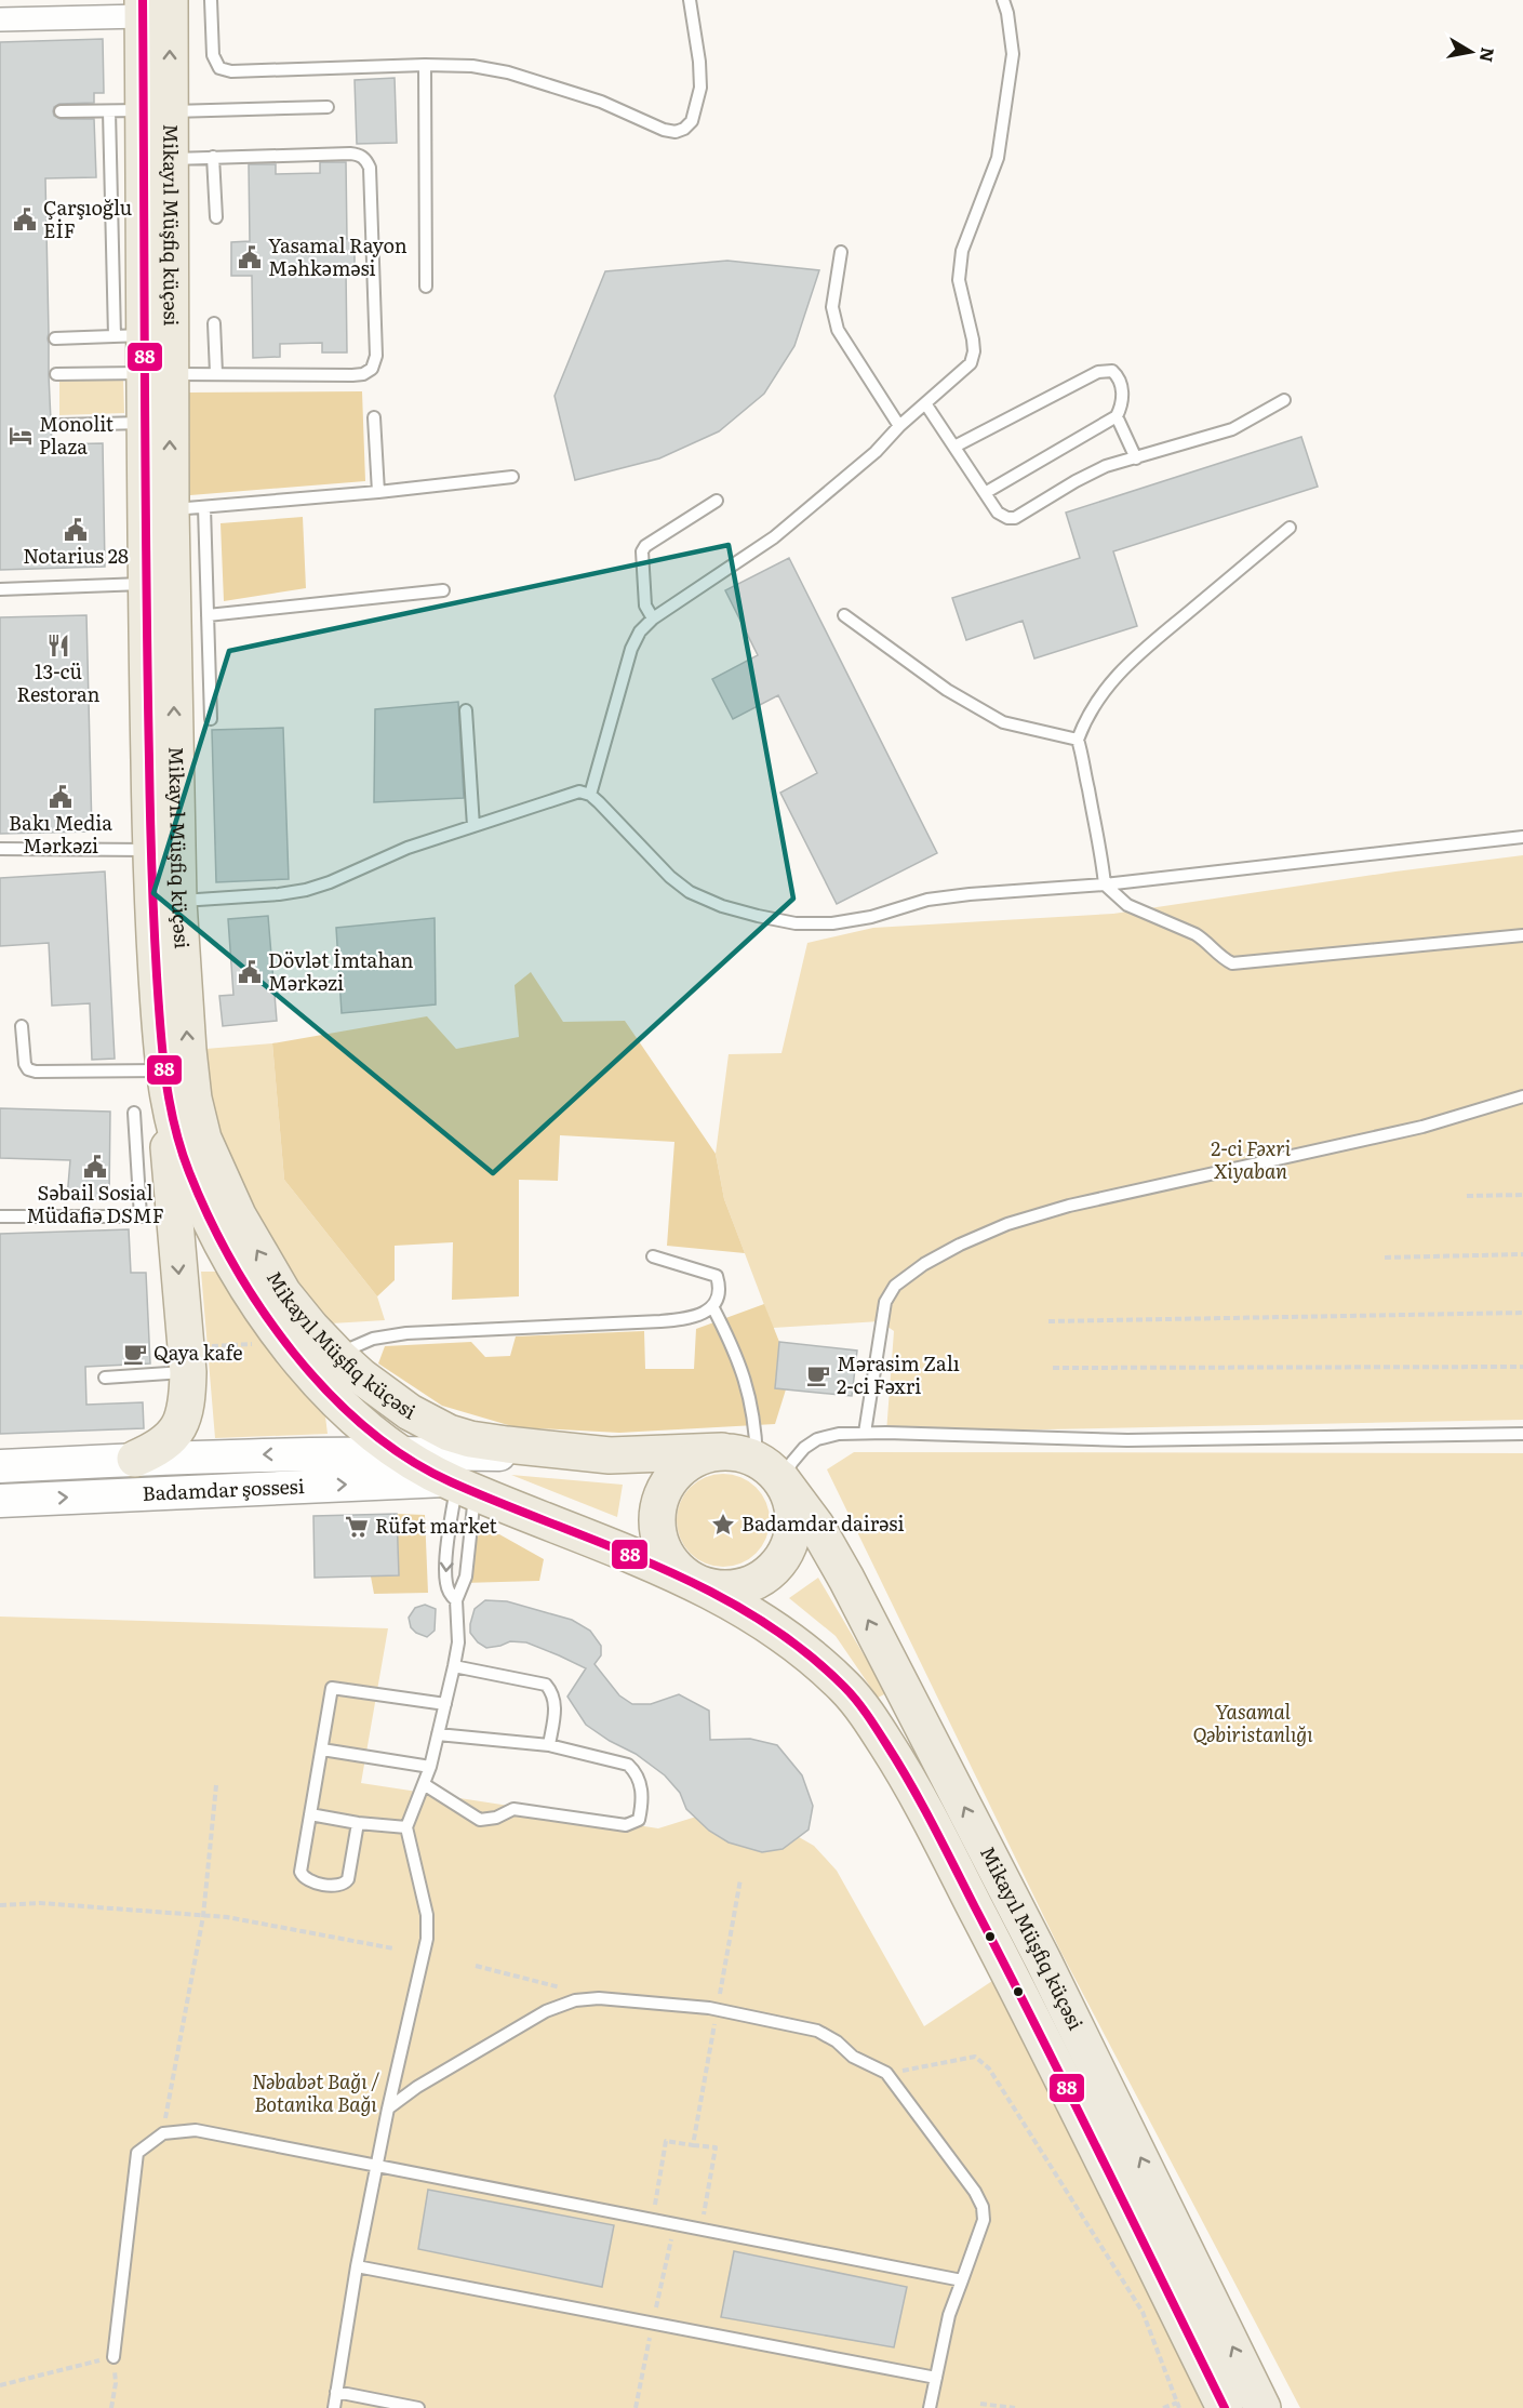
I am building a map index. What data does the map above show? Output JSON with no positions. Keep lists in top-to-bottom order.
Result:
{
  "streets": {
    "main road": ["Mikayıl Müşfiq küçəsi", "Badamdar şossesi"]
  },
  "crossings": [
    ["Mikayıl Müşfiq küçəsi", "Badamdar şossesi"]
  ],
  "parks": ["2-ci Fəxri Xiyaban", "Yasamal Qəbiristanlığı", "Nəbabət Bağı / Botanika Bağı"],
  "places": {
    "public building": [
      "Çarşıoğlu EİF",
      "Yasamal Rayon Məhkəməsi",
      "Notarius 28",
      "Bakı Media Mərkəzi",
      "Dövlət İmtahan Mərkəzi",
      "Səbail Sosial Müdafiə DSMF"
    ],
    "hotel": ["Monolit Plaza"],
    "restaurant": ["13-cü Restoran"],
    "cafe": ["Qaya kafe", "Mərasim Zalı 2-ci Fəxri"],
    "place": ["Badamdar dairəsi"],
    "supermarket": ["Rüfət market"]
  },
  "lines": ["transit line 88"],
  "north": "right"
}
